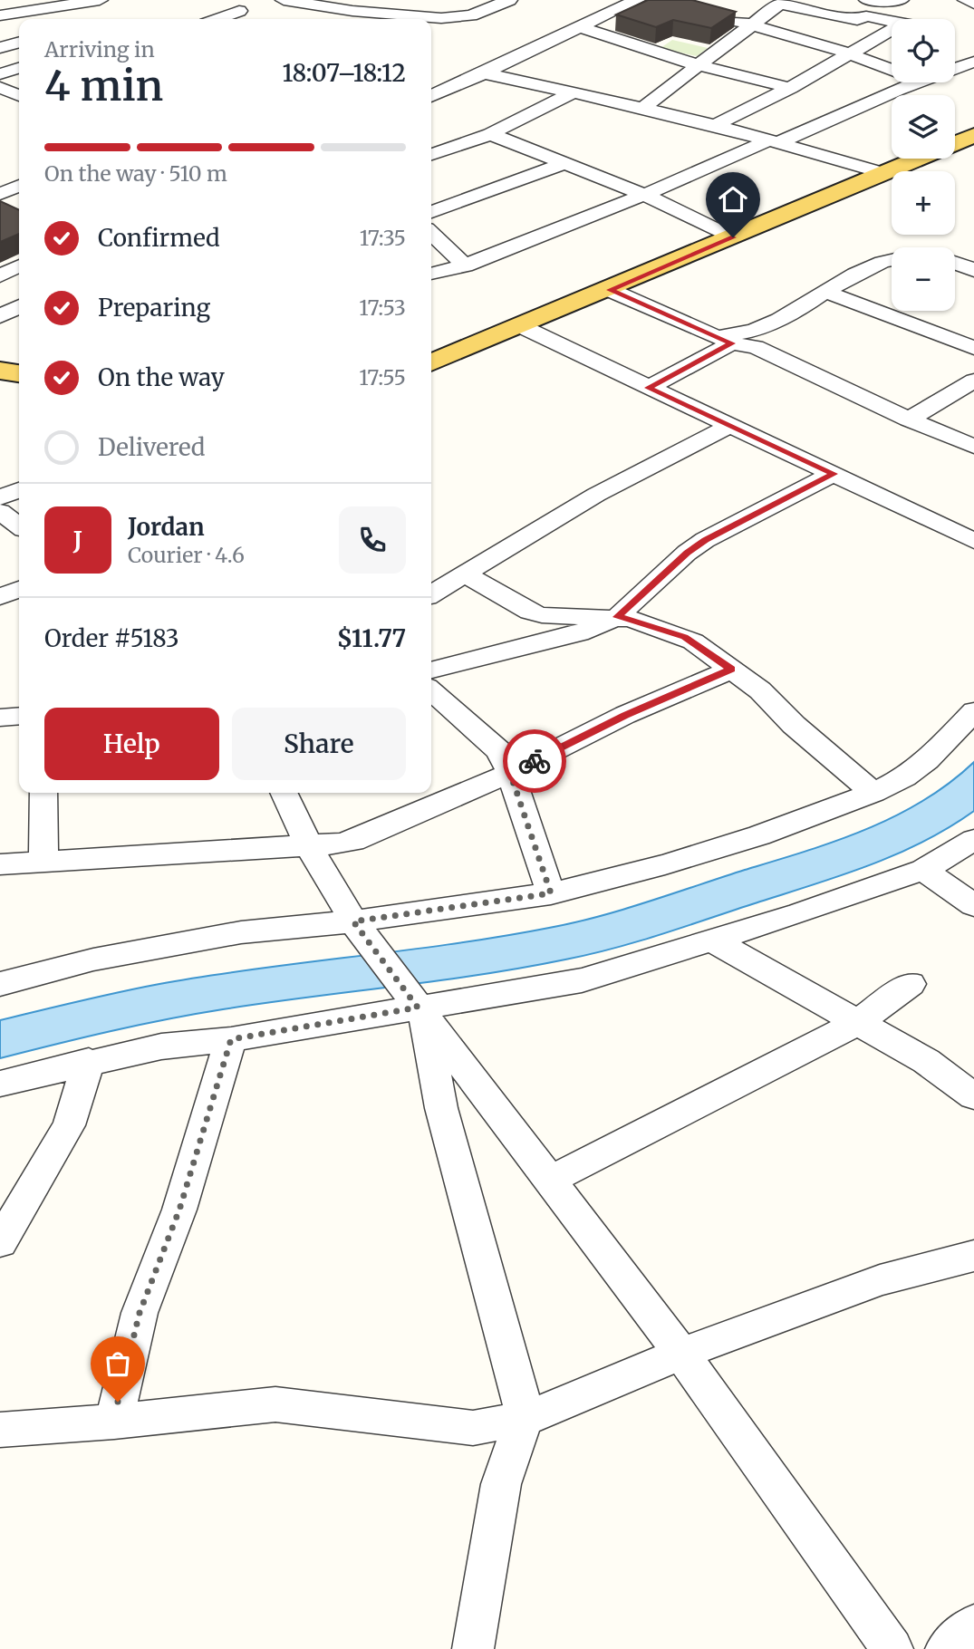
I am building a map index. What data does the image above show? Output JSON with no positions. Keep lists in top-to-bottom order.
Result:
{
  "page": {
    "map_buttons": ["+", "−"],
    "heading": ["4 min", "Arriving in", "18:07–18:12"],
    "panel": [
      "Jordan",
      "Courier · 4.6",
      "Order #5183",
      "$11.77"
    ],
    "bar": "On the way · 510 m",
    "list": [
      ["Confirmed", "17:35"],
      ["Preparing", "17:53"],
      ["On the way", "17:55"],
      "Delivered"
    ],
    "round": "J",
    "buttons": ["Help", "Share"]
  }
}
